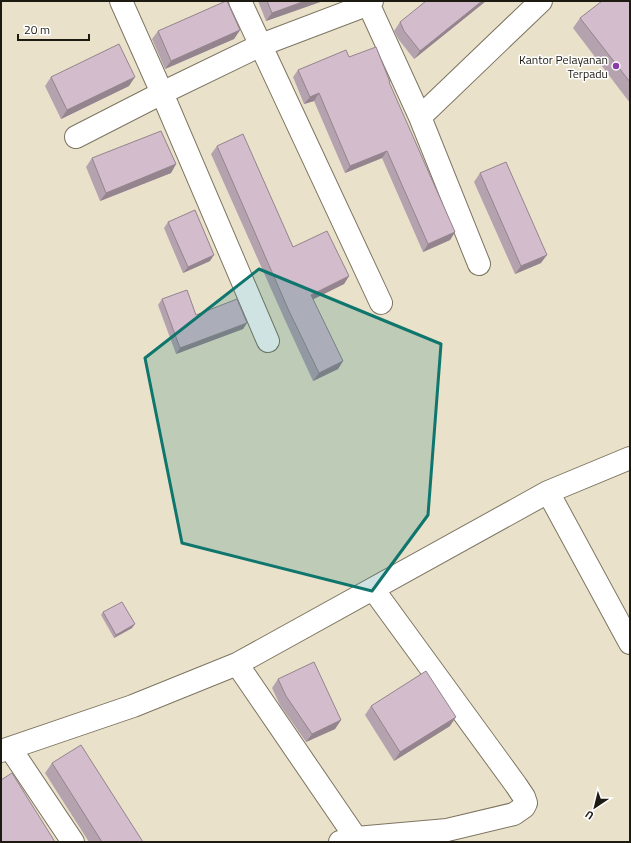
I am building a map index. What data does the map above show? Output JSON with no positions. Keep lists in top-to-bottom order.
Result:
{
  "places": ["Kantor Pelayanan Terpadu"],
  "scale_bar": "20 m",
  "north": "bottom left"
}
